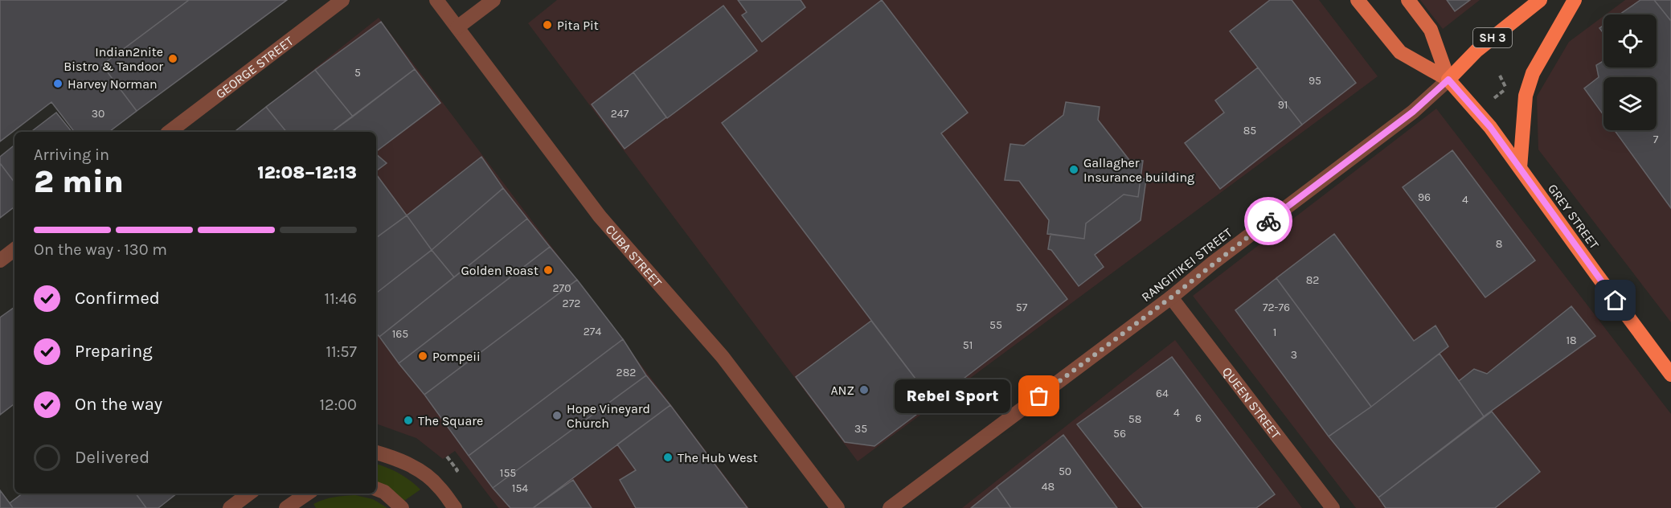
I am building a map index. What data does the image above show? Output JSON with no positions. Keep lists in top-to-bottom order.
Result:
{
  "streets": {
    "highway": ["SH 3", "GREY STREET", "RANGITIKEI STREET"],
    "street": ["GEORGE STREET", "CUBA STREET", "QUEEN STREET"]
  },
  "crossings": [
    ["GREY STREET", "RANGITIKEI STREET"],
    ["RANGITIKEI STREET", "QUEEN STREET"]
  ],
  "places": [
    "Pita Pit",
    "Indian2nite Bistro & Tandoor",
    "Harvey Norman",
    "Gallagher Insurance building",
    "Golden Roast",
    "Pompeii",
    "ANZ",
    "Rebel Sport",
    "Hope Vineyard Church",
    "The Square",
    "The Hub West"
  ],
  "house_numbers": [
    "5",
    "95",
    "91",
    "30",
    "247",
    "85",
    "7",
    "96",
    "4",
    "8",
    "82",
    "270",
    "272",
    "57",
    "72-76",
    "55",
    "274",
    "1",
    "165",
    "18",
    "51",
    "3",
    "282",
    "64",
    "4",
    "6",
    "58",
    "35",
    "56",
    "50",
    "155",
    "48",
    "154"
  ],
  "page": {
    "heading": ["2 min", "Arriving in", "12:08–12:13"],
    "bar": "On the way · 130 m",
    "list": [
      ["Confirmed", "11:46"],
      ["Preparing", "11:57"],
      ["On the way", "12:00"],
      "Delivered"
    ],
    "bubble": "Rebel Sport"
  }
}
